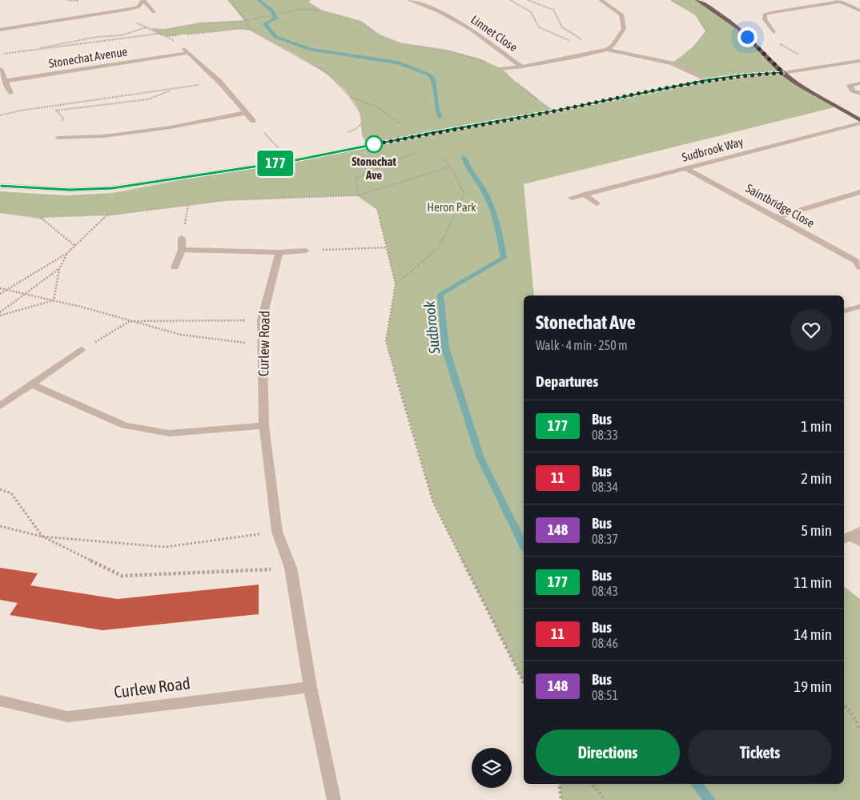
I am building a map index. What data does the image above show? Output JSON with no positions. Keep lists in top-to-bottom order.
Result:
{
  "streets": {
    "street": [
      "Linnet Close",
      "Stonechat Avenue",
      "Sudbrook Way",
      "Saintbridge Close",
      "Curlew Road"
    ]
  },
  "crossings": [
    ["Sudbrook Way", "Saintbridge Close"]
  ],
  "water": ["Sudbrook"],
  "parks": ["Heron Park"],
  "places": ["Stonechat Ave"],
  "lines": ["bus line 177"],
  "page": {
    "on_map": "177",
    "heading": [
      ["Stonechat Ave", "Walk · 4 min · 250 m"],
      "Departures"
    ],
    "list": [
      {
        "mark": "177",
        "name": "Bus",
        "note": "08:33",
        "value": "1 min"
      },
      {
        "mark": "11",
        "name": "Bus",
        "note": "08:34",
        "value": "2 min"
      },
      {
        "mark": "148",
        "name": "Bus",
        "note": "08:37",
        "value": "5 min"
      },
      {
        "mark": "177",
        "name": "Bus",
        "note": "08:43",
        "value": "11 min"
      },
      {
        "mark": "11",
        "name": "Bus",
        "note": "08:46",
        "value": "14 min"
      },
      {
        "mark": "148",
        "name": "Bus",
        "note": "08:51",
        "value": "19 min"
      }
    ],
    "buttons": ["Directions", "Tickets"]
  }
}
